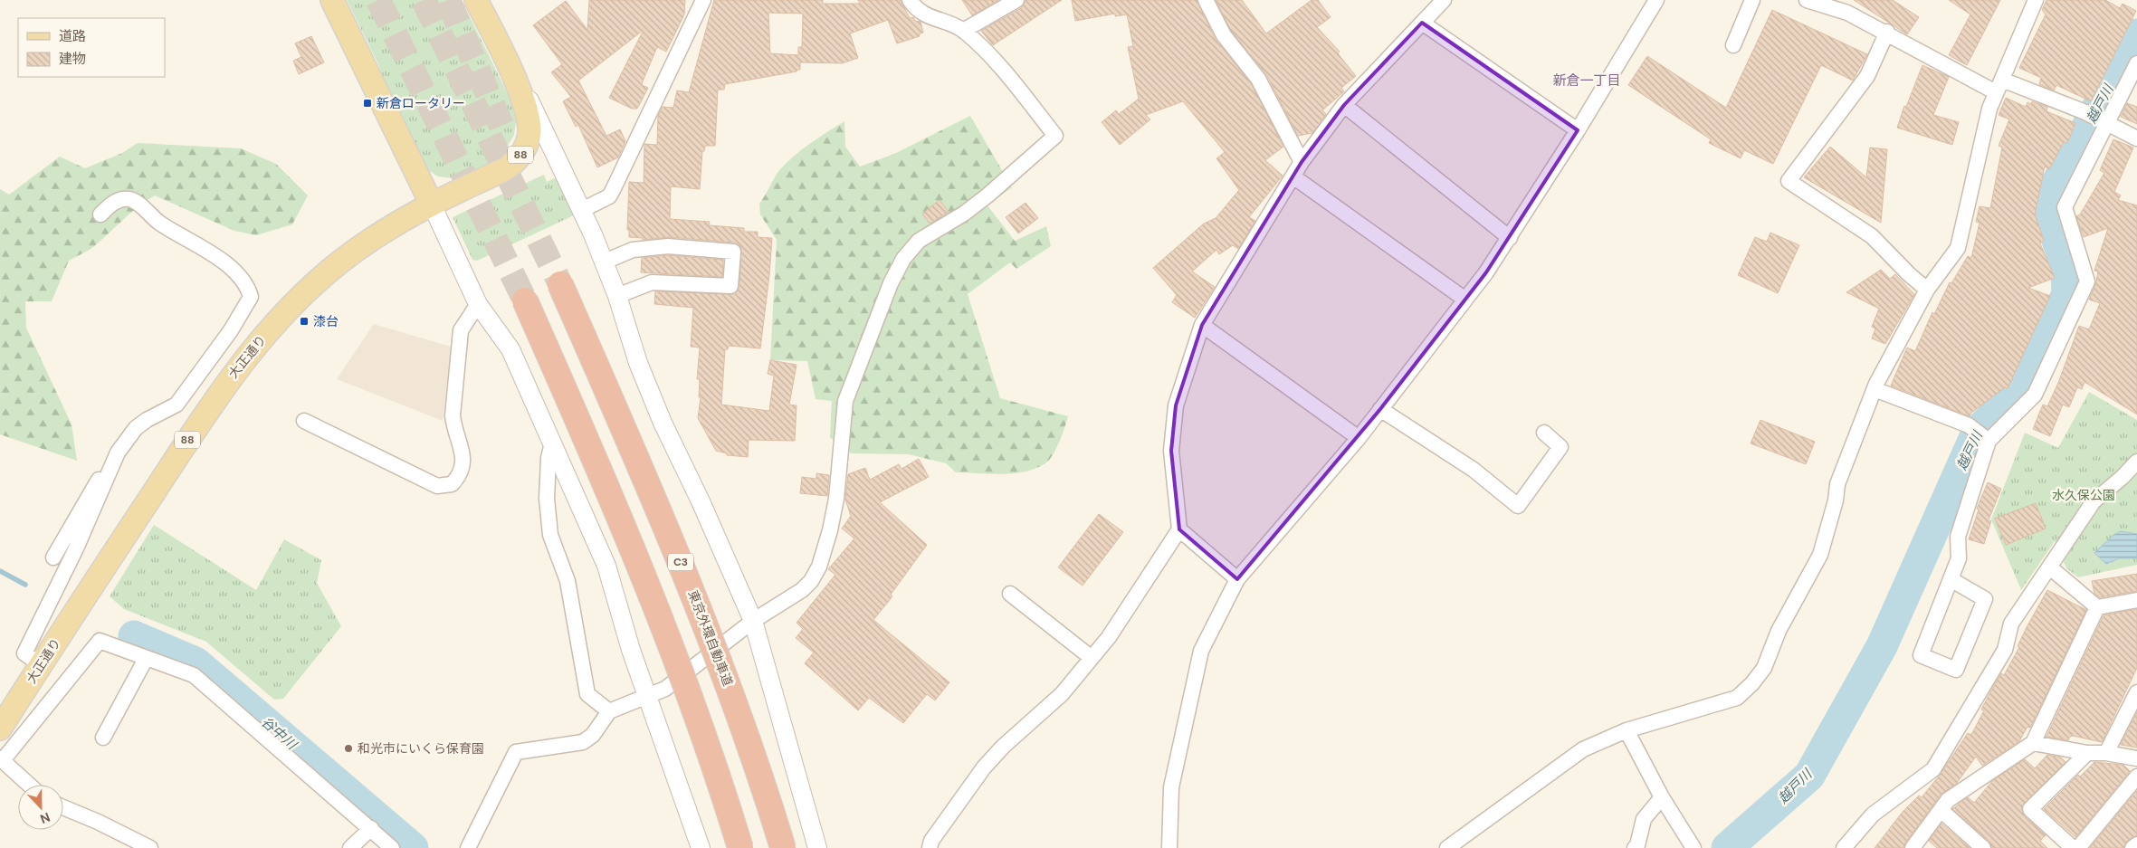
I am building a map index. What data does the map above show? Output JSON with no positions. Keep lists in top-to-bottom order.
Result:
{
  "streets": {
    "highway": ["C3", "東京外環自動車道"],
    "main road": ["88", "大正通り"]
  },
  "crossings": [
    ["88", "大正通り"]
  ],
  "districts": ["新倉一丁目"],
  "water": ["越戸川", "谷中川"],
  "parks": ["水久保公園"],
  "places": {
    "transit": ["新倉ロータリー", "漆台"],
    "other": ["和光市にいくら保育園"]
  },
  "legend": ["道路", "建物"],
  "north": "bottom"
}
